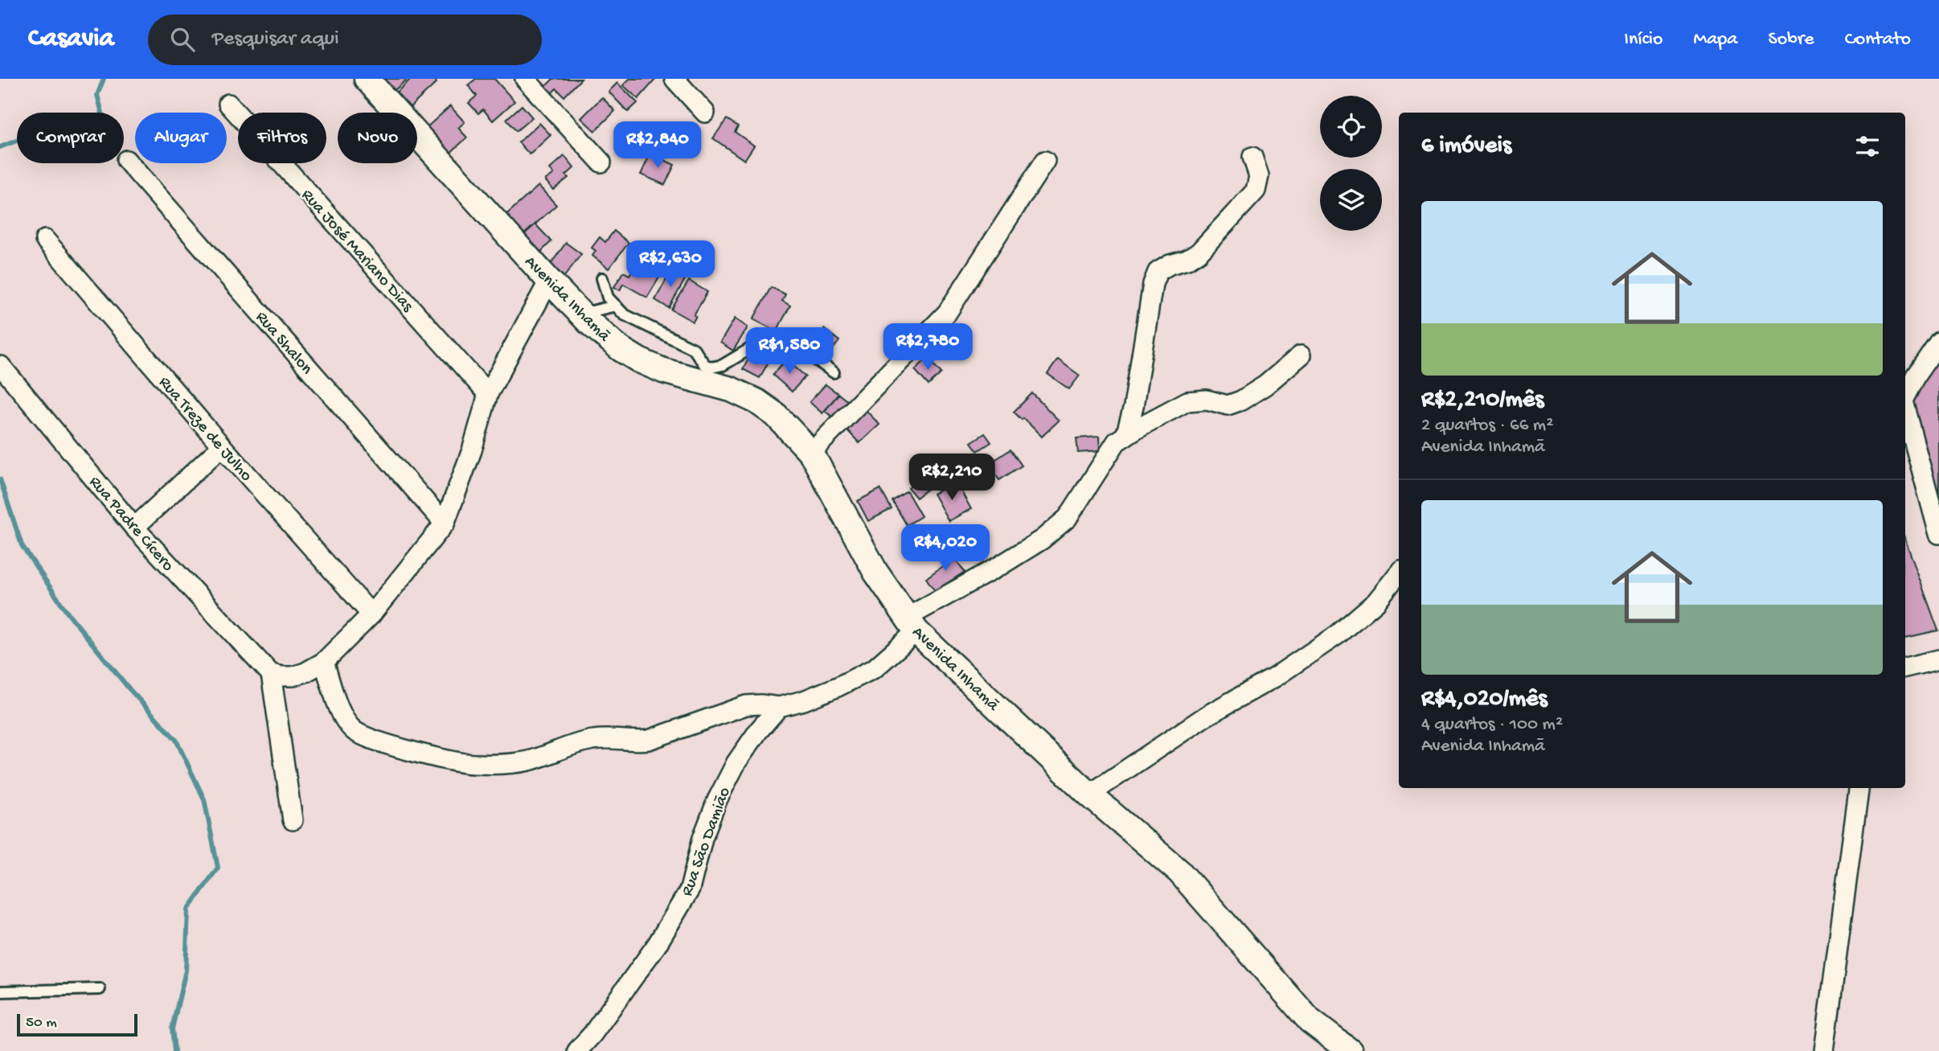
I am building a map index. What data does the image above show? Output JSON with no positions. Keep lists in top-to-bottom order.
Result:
{
  "streets": {
    "street": [
      "Rua José Mariano Dias",
      "Avenida Inhamã",
      "Rua Shalon",
      "Rua Treze de Julho",
      "Rua Padre Cícero",
      "Rua São Damião"
    ]
  },
  "scale_bar": "50 m",
  "page": {
    "header": "Casavia",
    "search": "Pesquisar aqui",
    "nav": [
      "Início",
      "Mapa",
      "Sobre",
      "Contato"
    ],
    "chip": [
      "Comprar",
      "Alugar",
      "Filtros",
      "Novo"
    ],
    "heading": "6 imóveis",
    "price": [
      "R$2,840",
      "R$2,630",
      "R$2,780",
      "R$1,580",
      "R$2,210",
      "R$4,020"
    ],
    "list": [
      {
        "name": "R$2,210/mês",
        "note": "2 quartos · 66 m² · Avenida Inhamã"
      },
      {
        "name": "R$4,020/mês",
        "note": "4 quartos · 100 m² · Avenida Inhamã"
      }
    ],
    "scale": "50 m"
  }
}
